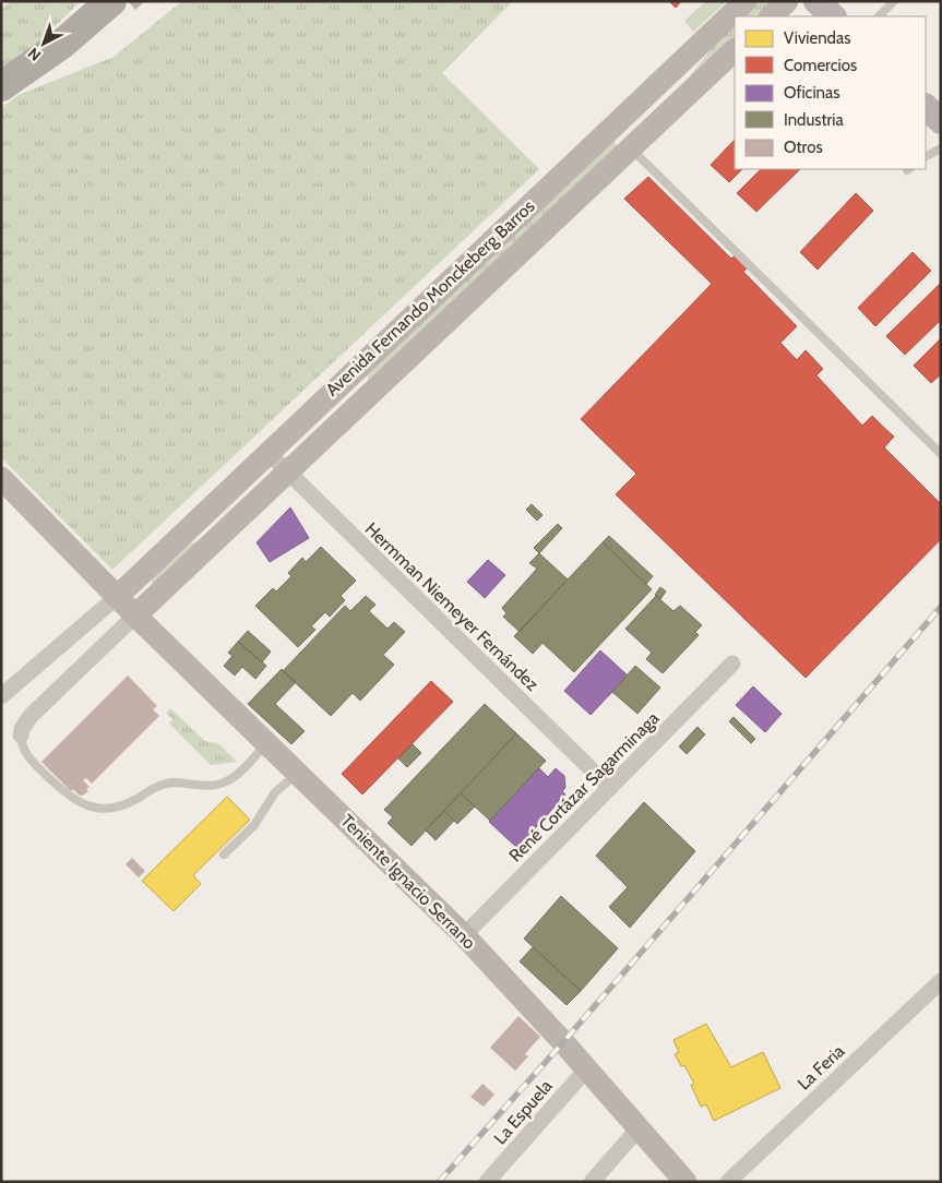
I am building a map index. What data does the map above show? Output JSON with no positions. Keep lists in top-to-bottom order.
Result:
{
  "streets": {
    "street": [
      "Avenida Fernando Monckeberg Barros",
      "Hermman Niemeyer Fernández",
      "René Cortázar Sagarminaga",
      "Teniente Ignacio Serrano",
      "La Feria",
      "La Espuela"
    ]
  },
  "crossings": [
    ["Avenida Fernando Monckeberg Barros", "Hermman Niemeyer Fernández"],
    ["Avenida Fernando Monckeberg Barros", "Teniente Ignacio Serrano"],
    ["Hermman Niemeyer Fernández", "René Cortázar Sagarminaga"],
    ["René Cortázar Sagarminaga", "Teniente Ignacio Serrano"],
    ["Teniente Ignacio Serrano", "La Espuela"]
  ],
  "legend": [
    "Viviendas",
    "Comercios",
    "Oficinas",
    "Industria",
    "Otros"
  ],
  "north": "bottom left"
}
